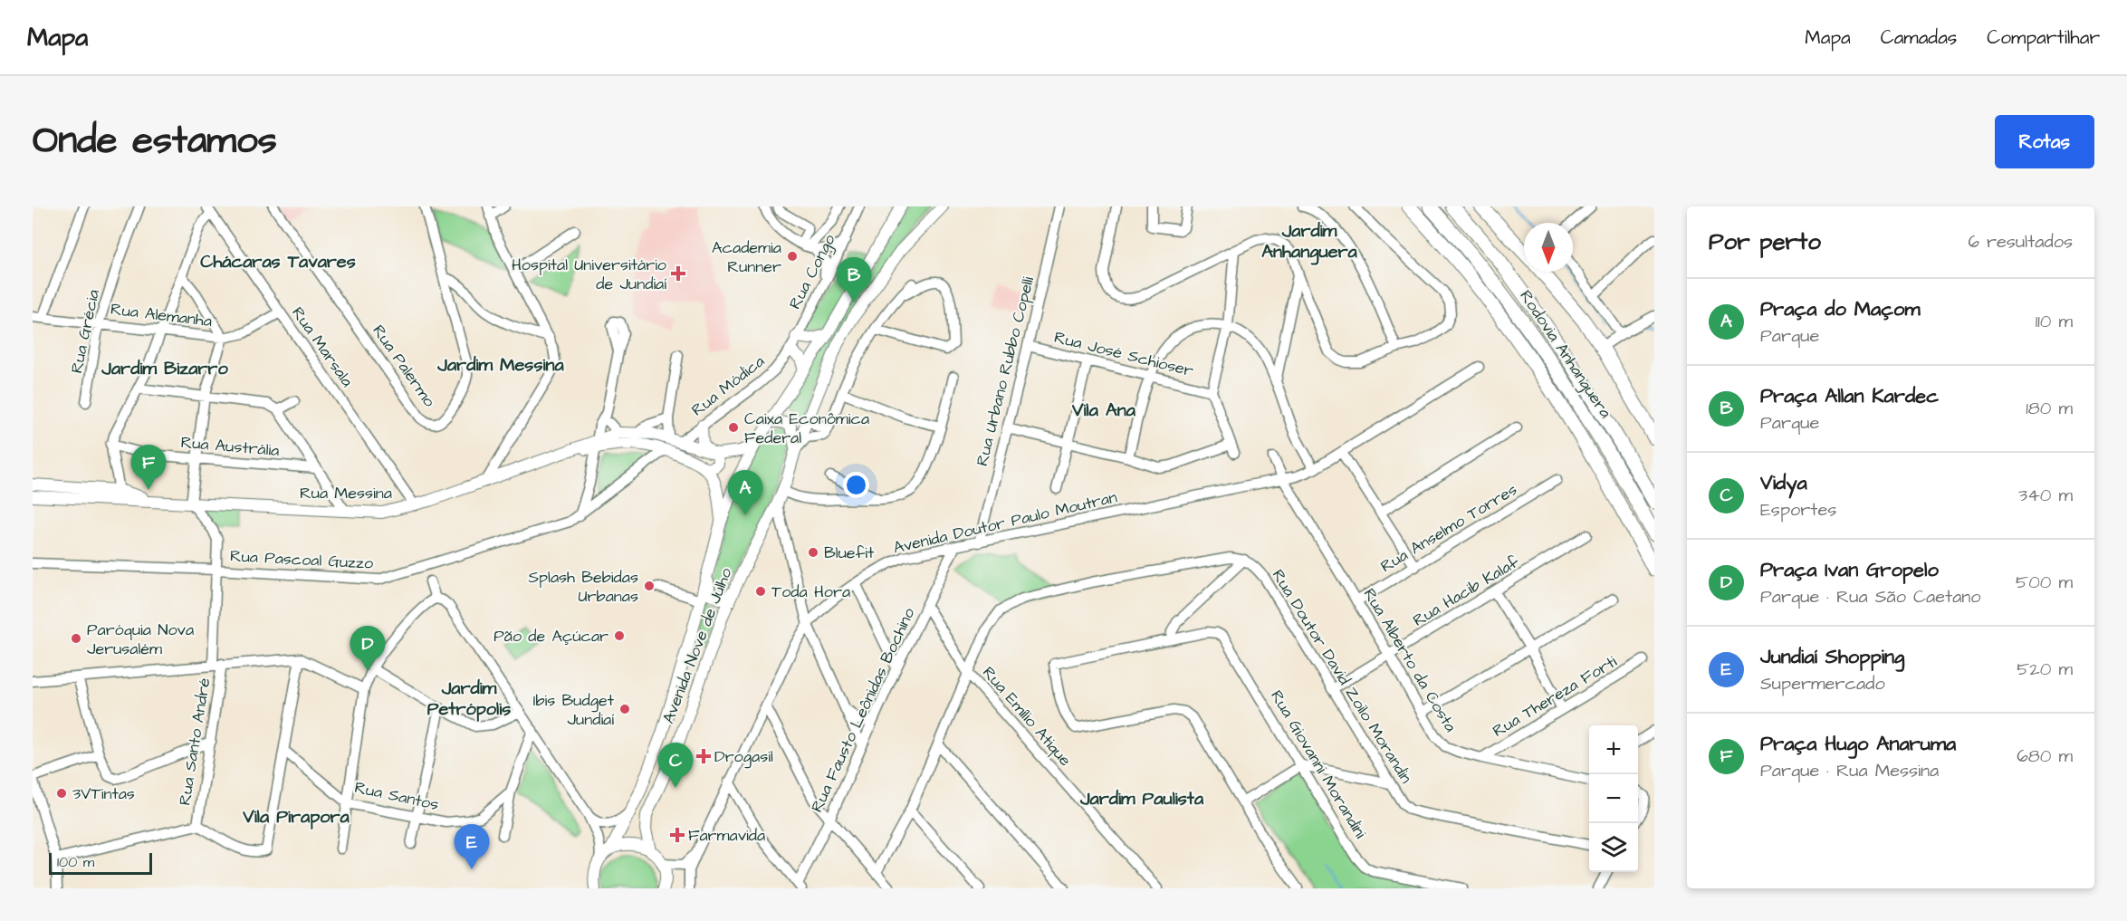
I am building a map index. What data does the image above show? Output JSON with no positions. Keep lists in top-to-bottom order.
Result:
{
  "streets": {
    "highway": ["Rodovia Anhanguera"],
    "main road": ["Rua Messina", "Avenida Nove de Julho"],
    "street": [
      "Rua Congo",
      "Rua Alemanha",
      "Rua Grécia",
      "Rua Marsala",
      "Rua José Schioser",
      "Rua Palermo",
      "Rua Urbano Rubbo Copelli",
      "Rua Módica",
      "Rua Austrália",
      "Avenida Doutor Paulo Moutran",
      "Rua Anselmo Torres",
      "Rua Pascoal Guzzo",
      "Rua Hacib Kalaf",
      "Rua Alberto da Costa",
      "Rua Doutor David Zoilo Morandin",
      "Rua Thereza Forti",
      "Rua Fausto Leônidas Bochino",
      "Rua Emílio Atique",
      "Rua Santo André",
      "Rua Giovanni Morandini",
      "Rua Santos"
    ]
  },
  "crossings": [
    ["Rua Congo", "Rua Módica"],
    ["Rua Alemanha", "Rua Grécia"],
    ["Rua Alemanha", "Rua Marsala"],
    ["Rua Marsala", "Rua Messina"],
    ["Rua José Schioser", "Rua Urbano Rubbo Copelli"],
    ["Rua Urbano Rubbo Copelli", "Avenida Doutor Paulo Moutran"],
    ["Rua Módica", "Rua Messina"],
    ["Rua Módica", "Rua Pascoal Guzzo"],
    ["Rua Messina", "Rua Pascoal Guzzo"],
    ["Rua Messina", "Avenida Nove de Julho"],
    ["Rua Messina", "Rua Santo André"],
    ["Avenida Doutor Paulo Moutran", "Rua Alberto da Costa"],
    ["Avenida Doutor Paulo Moutran", "Rua Fausto Leônidas Bochino"],
    ["Rua Anselmo Torres", "Rua Alberto da Costa"],
    ["Rua Pascoal Guzzo", "Rua Santo André"],
    ["Rua Hacib Kalaf", "Rua Alberto da Costa"],
    ["Rua Hacib Kalaf", "Rua Doutor David Zoilo Morandin"],
    ["Rua Alberto da Costa", "Rua Thereza Forti"],
    ["Rua Fausto Leônidas Bochino", "Rua Emílio Atique"]
  ],
  "districts": [
    "Jardim Anhanguera",
    "Chácaras Tavares",
    "Jardim Messina",
    "Jardim Bizarro",
    "Vila Ana",
    "Jardim Petrópolis",
    "Jardim Paulista",
    "Vila Pirapora"
  ],
  "places": {
    "other": [
      "Academia Runner",
      "Caixa Econômica Federal",
      "Bluefit",
      "Splash Bebidas Urbanas",
      "Toda Hora",
      "Pão de Açúcar",
      "Paróquia Nova Jerusalém",
      "Ibis Budget Jundiaí",
      "3VTintas"
    ],
    "health": ["Hospital Universitário de Jundiaí", "Drogasil", "Farmavida"]
  },
  "scale_bar": "100 m",
  "north": "bottom",
  "page": {
    "header": "Mapa",
    "nav": ["Mapa", "Camadas", "Compartilhar"],
    "title": "Onde estamos",
    "buttons": "Rotas",
    "heading": ["Por perto", "6 resultados"],
    "pins": [
      "B",
      "F",
      "A",
      "D",
      "C",
      "E"
    ],
    "list": [
      {
        "mark": "A",
        "name": "Praça do Maçom",
        "note": "Parque",
        "value": "110 m"
      },
      {
        "mark": "B",
        "name": "Praça Allan Kardec",
        "note": "Parque",
        "value": "180 m"
      },
      {
        "mark": "C",
        "name": "Vidya",
        "note": "Esportes",
        "value": "340 m"
      },
      {
        "mark": "D",
        "name": "Praça Ivan Gropelo",
        "note": "Parque · Rua São Caetano",
        "value": "500 m"
      },
      {
        "mark": "E",
        "name": "Jundiaí Shopping",
        "note": "Supermercado",
        "value": "520 m"
      },
      {
        "mark": "F",
        "name": "Praça Hugo Anaruma",
        "note": "Parque · Rua Messina",
        "value": "680 m"
      }
    ],
    "map_buttons": ["+", "−"],
    "scale": "100 m"
  }
}
